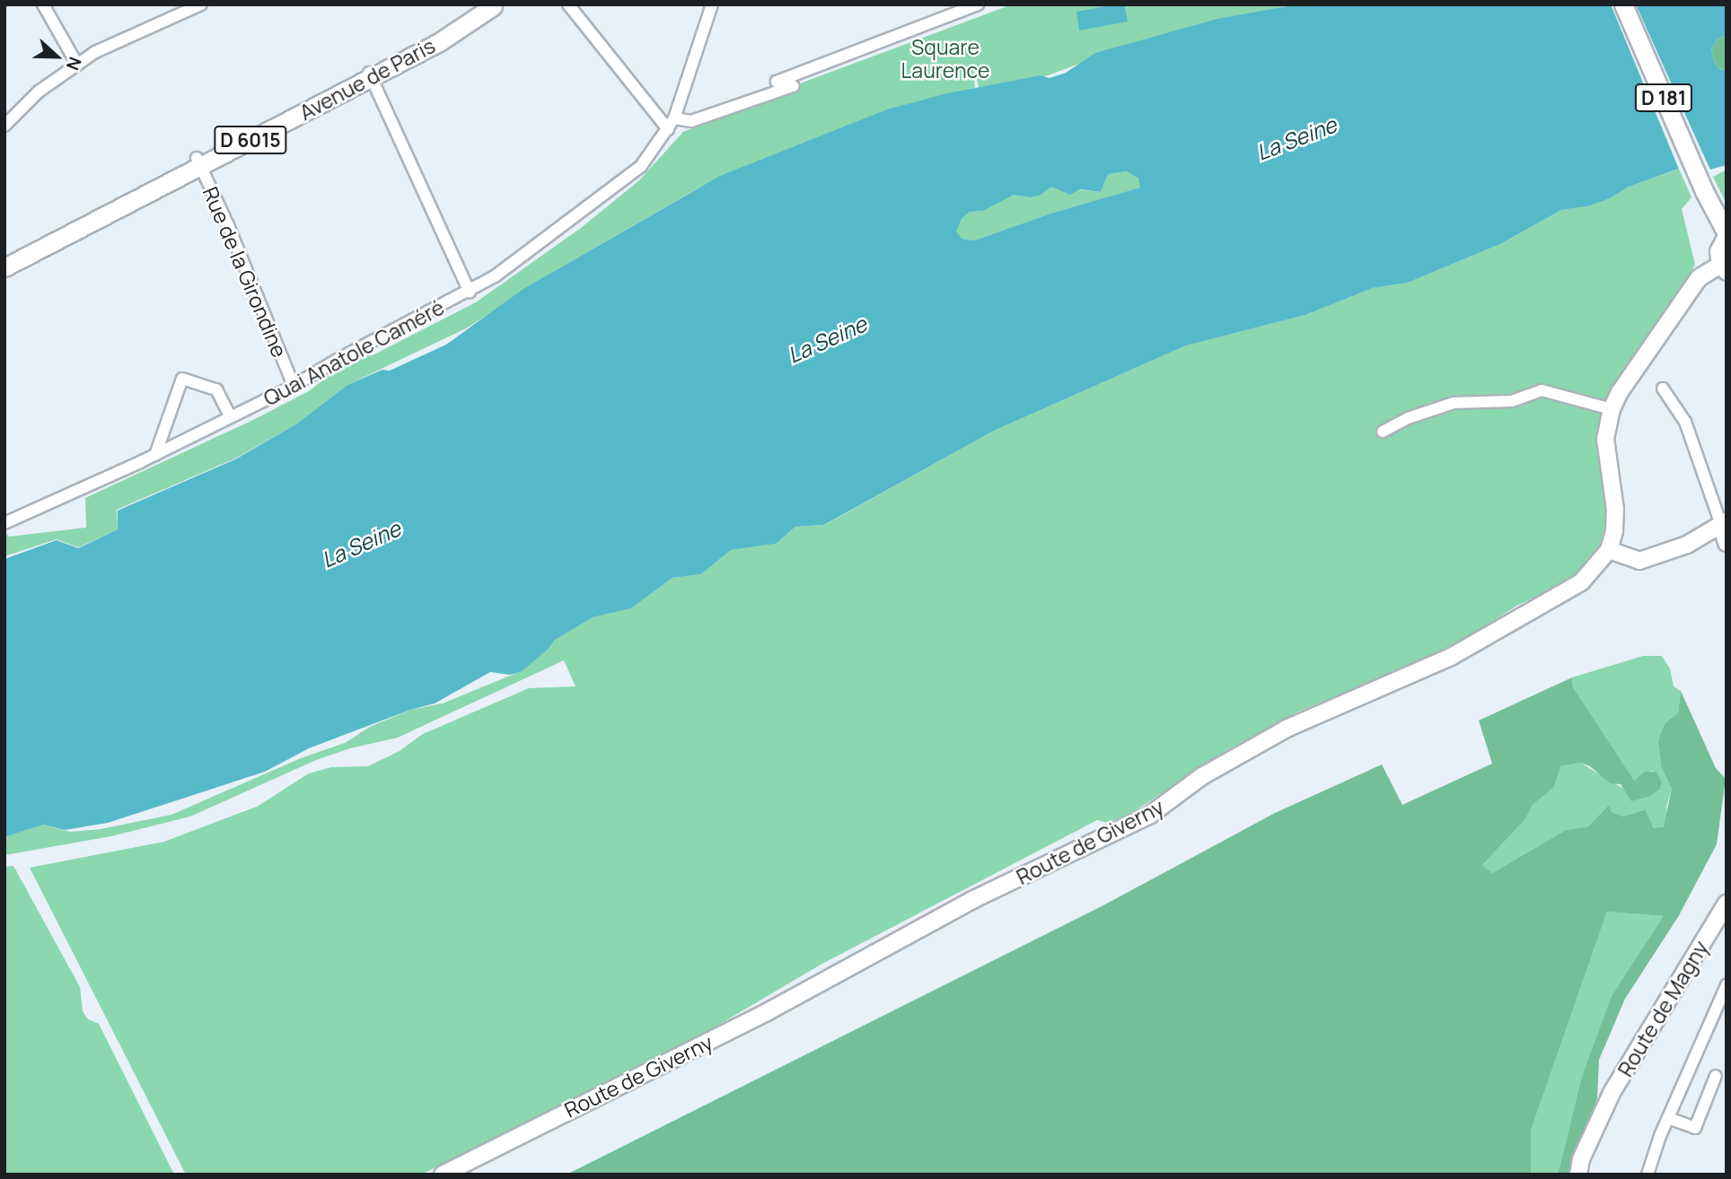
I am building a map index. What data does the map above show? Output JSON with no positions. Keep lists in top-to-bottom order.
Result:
{
  "streets": {
    "main road": [
      "Avenue de Paris",
      "D 181",
      "D 6015",
      "Route de Giverny",
      "Route de Magny"
    ],
    "street": ["Rue de la Girondine", "Quai Anatole Caméré"]
  },
  "crossings": [
    ["Avenue de Paris", "Rue de la Girondine"],
    ["Rue de la Girondine", "Quai Anatole Caméré"]
  ],
  "water": ["La Seine"],
  "parks": ["Square Laurence"],
  "north": "right"
}
